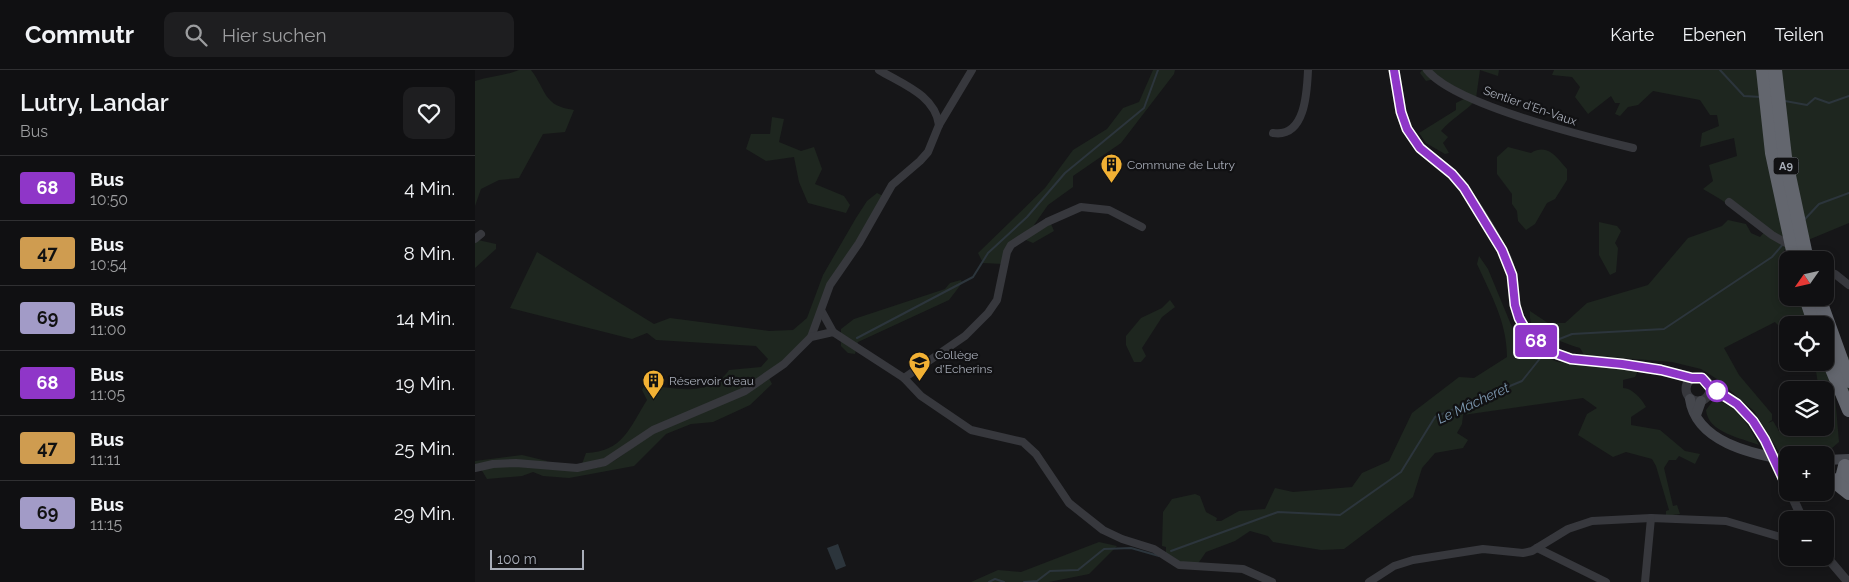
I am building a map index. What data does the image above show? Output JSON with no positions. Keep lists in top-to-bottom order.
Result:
{
  "streets": {
    "highway": ["A9"],
    "street": ["Sentier d'En-Vaux"]
  },
  "water": ["Le Mâcheret"],
  "places": {
    "building": ["Commune de Lutry", "Réservoir d'eau"],
    "school or university": ["Collège d'Echerins"]
  },
  "lines": ["bus line 68"],
  "scale_bar": "100 m",
  "north": "bottom left",
  "page": {
    "header": "Commutr",
    "search": "Hier suchen",
    "nav": ["Karte", "Ebenen", "Teilen"],
    "heading": ["Lutry, Landar", "Bus"],
    "on_map": "68",
    "list": [
      {
        "mark": "68",
        "name": "Bus",
        "note": "10:50",
        "value": "4 Min."
      },
      {
        "mark": "47",
        "name": "Bus",
        "note": "10:54",
        "value": "8 Min."
      },
      {
        "mark": "69",
        "name": "Bus",
        "note": "11:00",
        "value": "14 Min."
      },
      {
        "mark": "68",
        "name": "Bus",
        "note": "11:05",
        "value": "19 Min."
      },
      {
        "mark": "47",
        "name": "Bus",
        "note": "11:11",
        "value": "25 Min."
      },
      {
        "mark": "69",
        "name": "Bus",
        "note": "11:15",
        "value": "29 Min."
      }
    ],
    "map_buttons": ["+", "−"],
    "scale": "100 m"
  }
}
